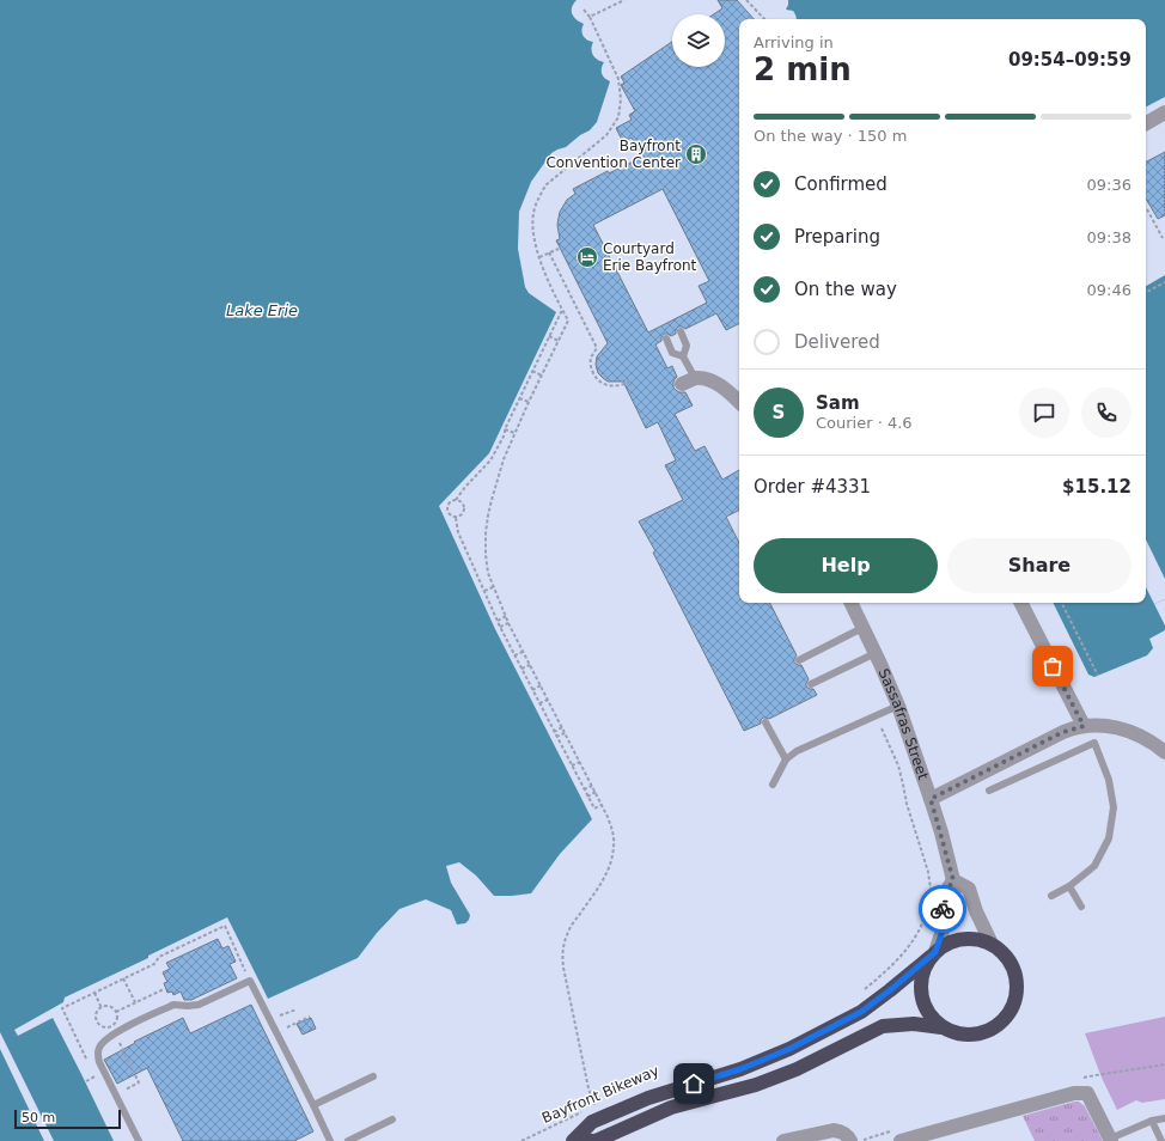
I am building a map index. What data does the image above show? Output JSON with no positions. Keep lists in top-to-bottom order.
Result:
{
  "streets": {
    "street": ["Sassafras Street"],
    "path": ["Bayfront Bikeway"]
  },
  "water": ["Lake Erie"],
  "places": {
    "building": ["Bayfront Convention Center"],
    "hotel": ["Courtyard Erie Bayfront"]
  },
  "scale_bar": "50 m",
  "page": {
    "heading": ["2 min", "Arriving in", "09:54–09:59"],
    "panel": [
      "Sam",
      "Courier · 4.6",
      "Order #4331",
      "$15.12"
    ],
    "bar": "On the way · 150 m",
    "list": [
      ["Confirmed", "09:36"],
      ["Preparing", "09:38"],
      ["On the way", "09:46"],
      "Delivered"
    ],
    "round": "S",
    "buttons": ["Help", "Share"],
    "scale": "50 m"
  }
}
